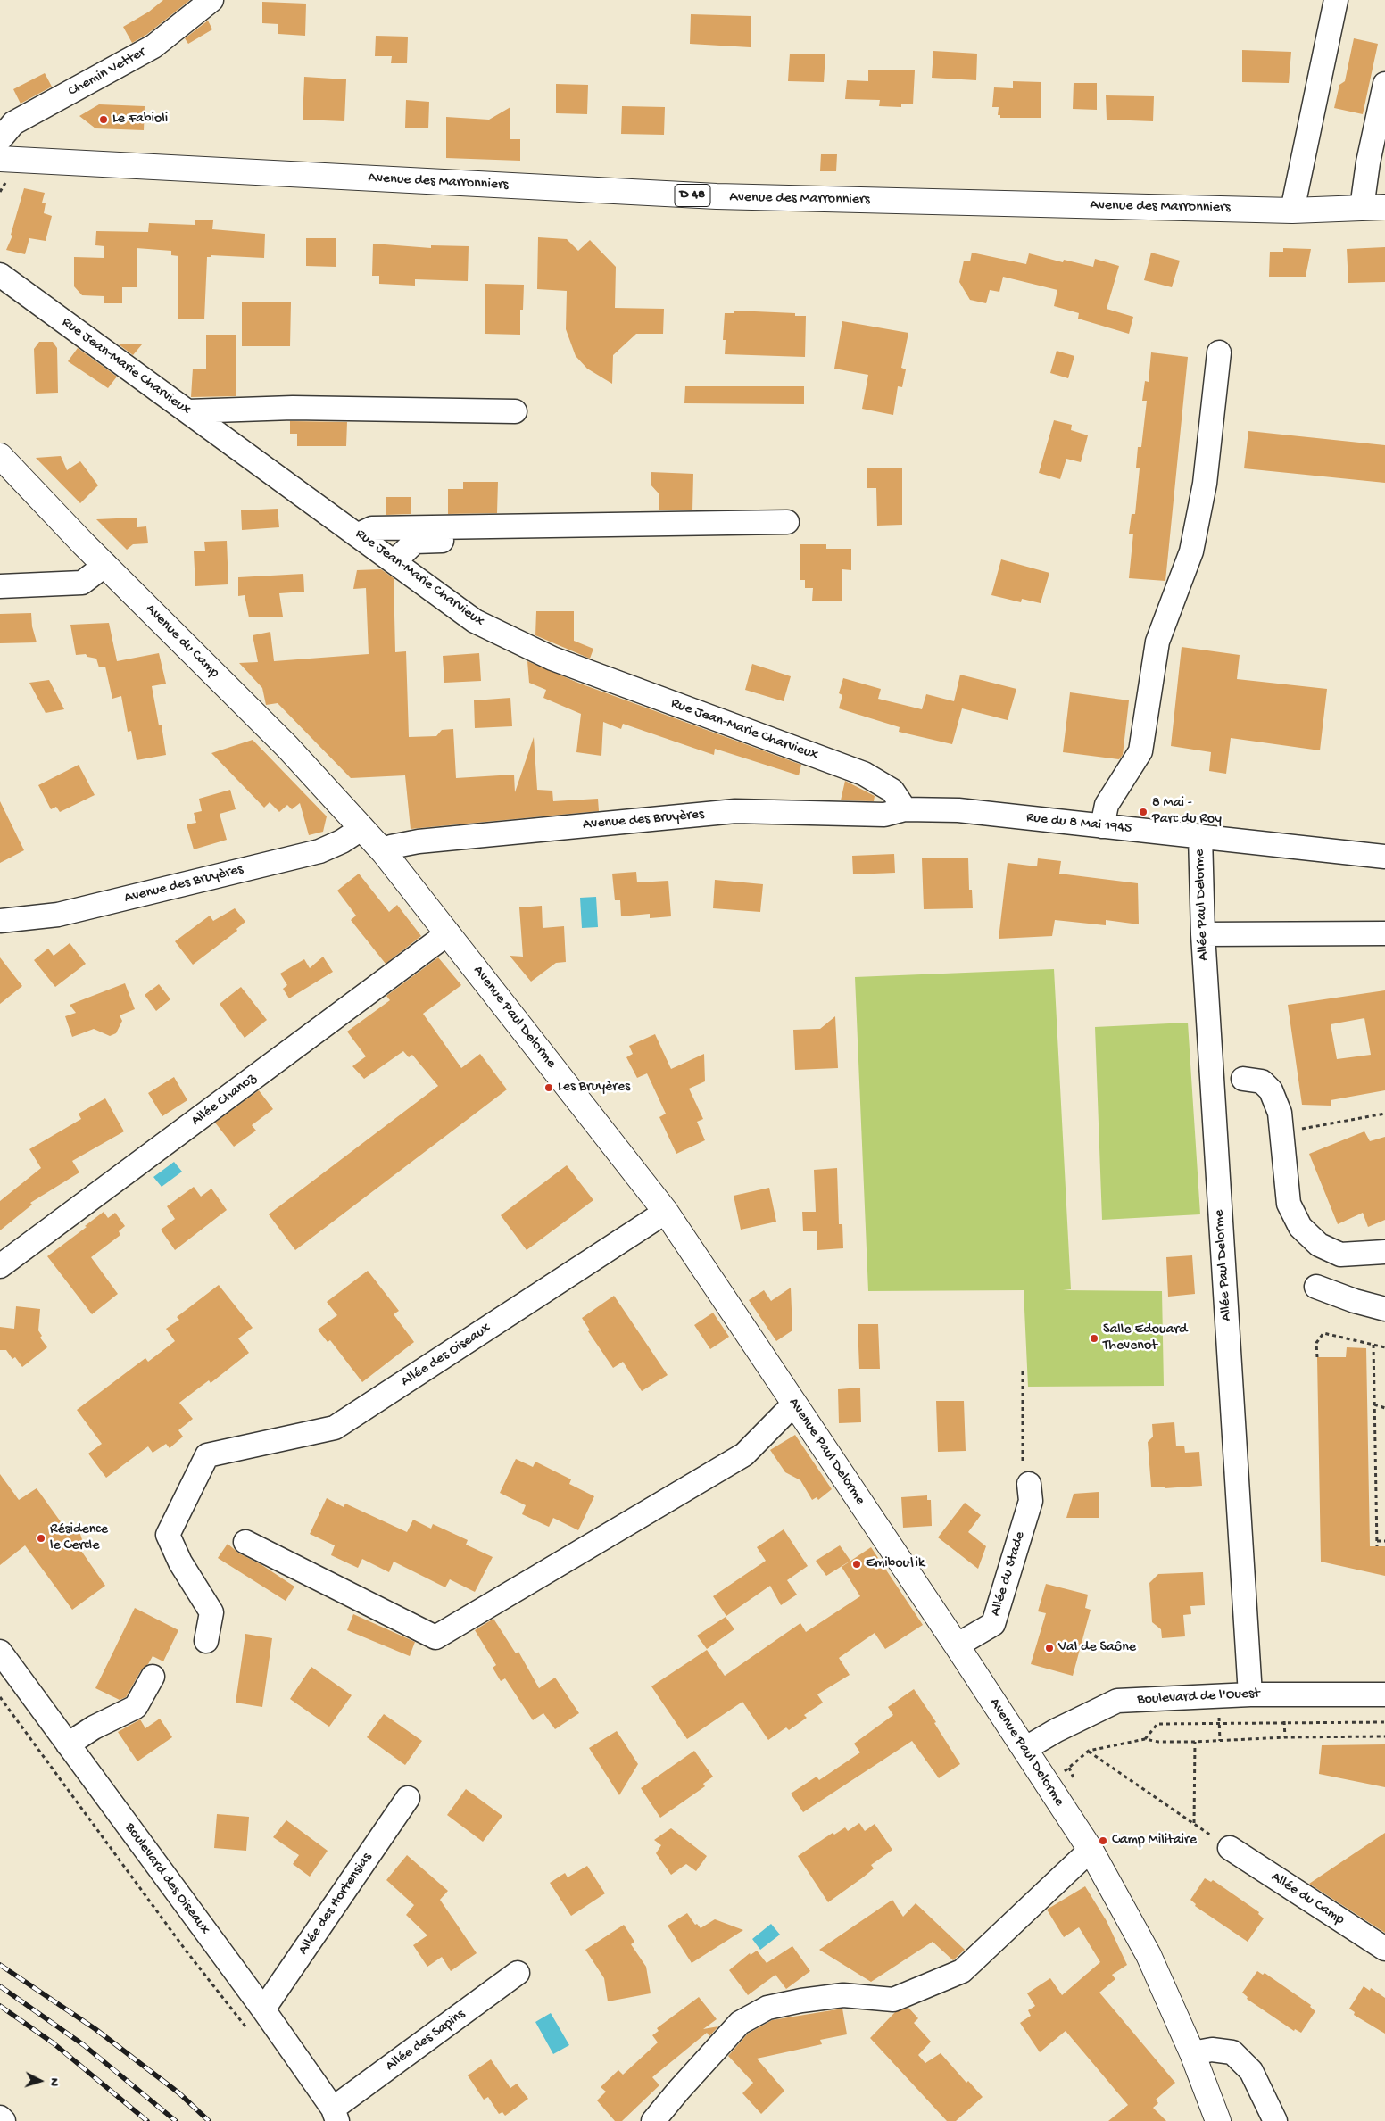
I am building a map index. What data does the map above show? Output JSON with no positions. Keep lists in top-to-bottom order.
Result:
{
  "streets": {
    "main road": [
      "Avenue des Marronniers",
      "D 48",
      "Avenue du Camp",
      "Avenue Paul Delorme"
    ],
    "street": [
      "Chemin Vetter",
      "Rue Jean-Marie Charvieux",
      "Avenue des Bruyères",
      "Rue du 8 Mai 1945",
      "Allée Paul Delorme",
      "Allée Chanoz",
      "Allée des Oiseaux",
      "Allée du Stade",
      "Boulevard de l'Ouest",
      "Boulevard des Oiseaux",
      "Allée du Camp",
      "Allée des Hortensias",
      "Allée des Sapins"
    ]
  },
  "crossings": [
    ["Rue Jean-Marie Charvieux", "Avenue des Bruyères"],
    ["Rue Jean-Marie Charvieux", "Rue du 8 Mai 1945"],
    ["Avenue du Camp", "Avenue des Bruyères"],
    ["Avenue du Camp", "Avenue Paul Delorme"],
    ["Avenue des Bruyères", "Rue du 8 Mai 1945"],
    ["Avenue des Bruyères", "Avenue Paul Delorme"],
    ["Rue du 8 Mai 1945", "Allée Paul Delorme"],
    ["Allée Paul Delorme", "Boulevard de l'Ouest"],
    ["Avenue Paul Delorme", "Allée Chanoz"],
    ["Avenue Paul Delorme", "Allée des Oiseaux"],
    ["Avenue Paul Delorme", "Allée du Stade"],
    ["Avenue Paul Delorme", "Boulevard de l'Ouest"],
    ["Boulevard des Oiseaux", "Allée des Hortensias"],
    ["Boulevard des Oiseaux", "Allée des Sapins"]
  ],
  "places": [
    "Le Fabioli",
    "8 Mai - Parc du Roy",
    "Les Bruyères",
    "Salle Edouard Thevenot",
    "Résidence le Cercle",
    "Emiboutik",
    "Val de Saône",
    "Camp Militaire"
  ],
  "north": "right"
}
